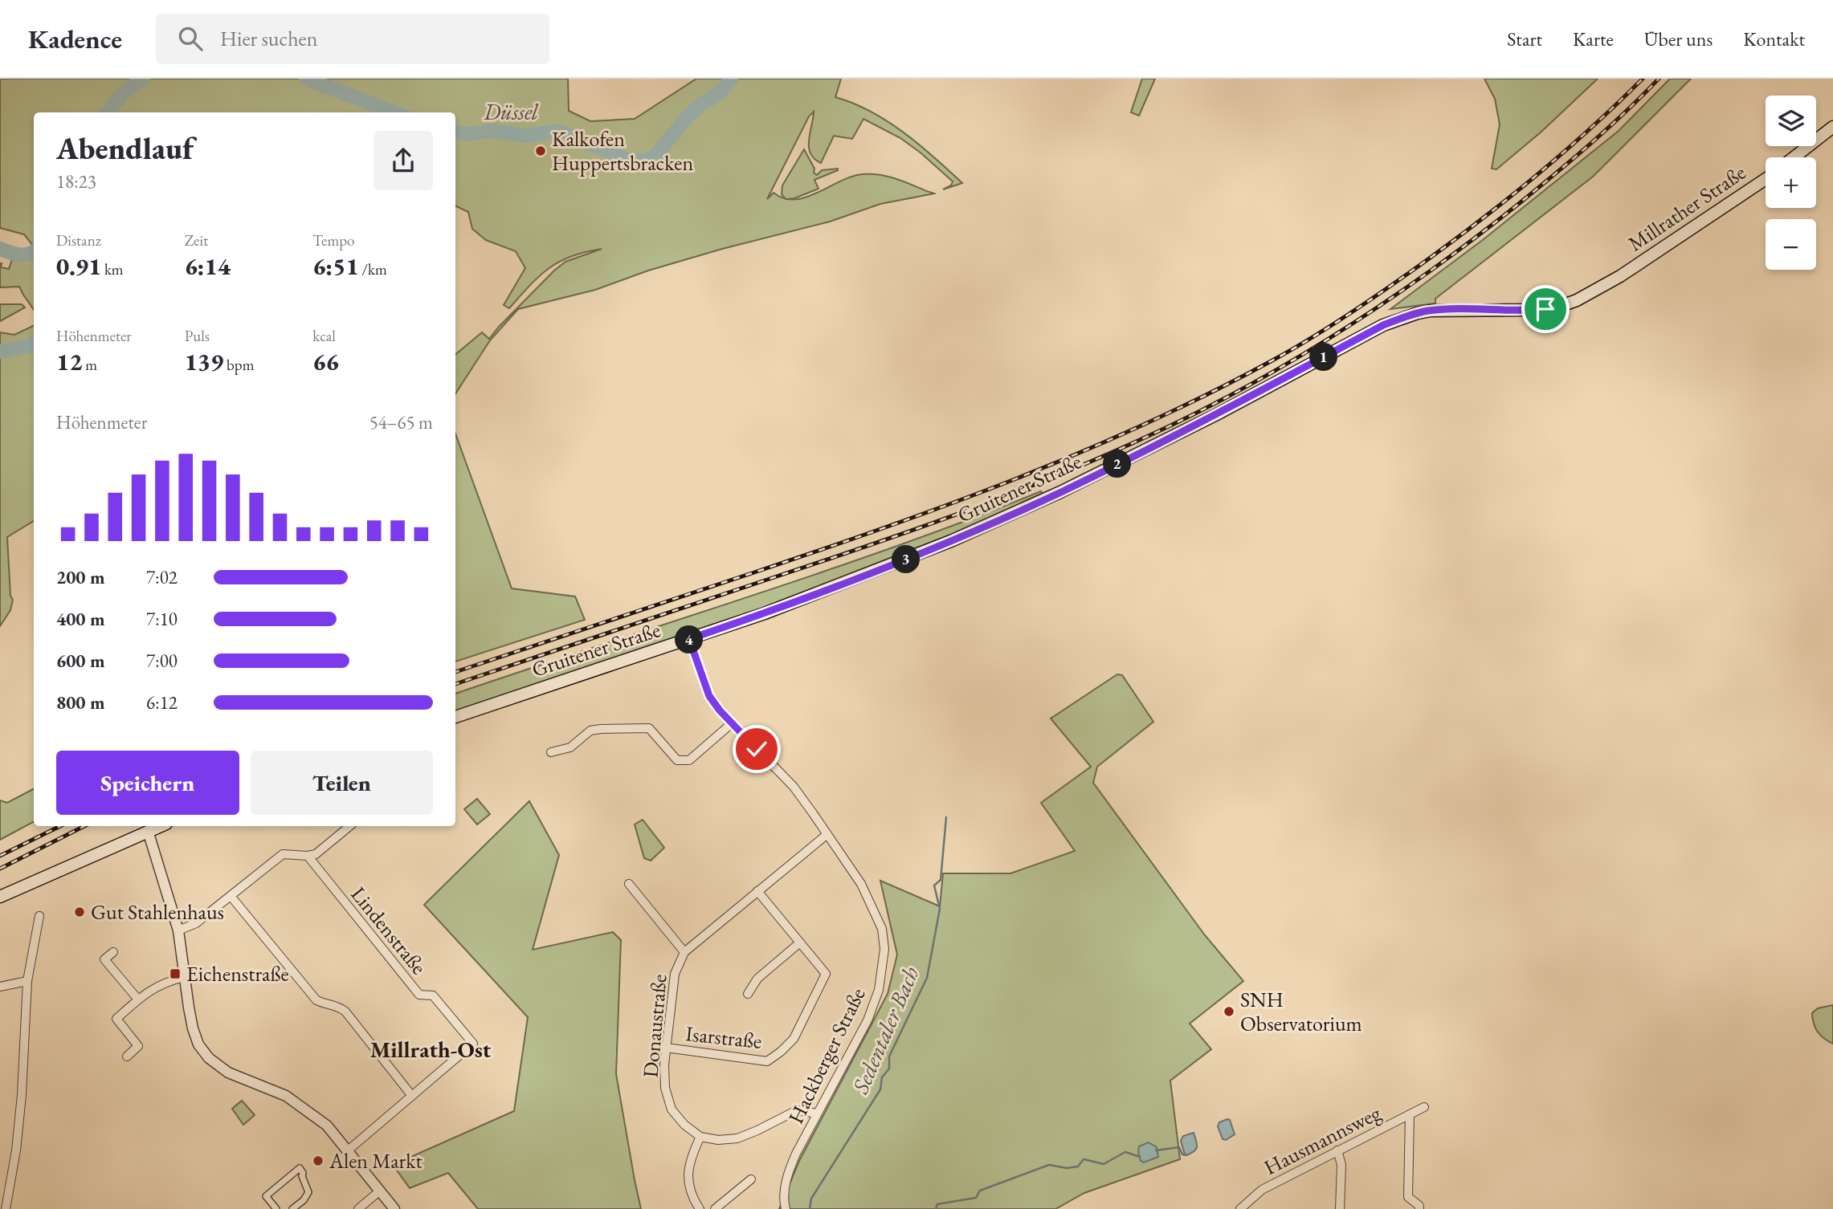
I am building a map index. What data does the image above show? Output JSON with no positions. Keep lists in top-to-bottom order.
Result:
{
  "streets": {
    "main road": ["Millrather Straße", "Gruitener Straße"],
    "street": [
      "Lindenstraße",
      "Donaustraße",
      "Isarstraße",
      "Hackberger Straße",
      "Hausmannsweg"
    ]
  },
  "crossings": [
    ["Millrather Straße", "Gruitener Straße"],
    ["Gruitener Straße", "Hackberger Straße"],
    ["Donaustraße", "Isarstraße"],
    ["Donaustraße", "Hackberger Straße"]
  ],
  "districts": ["Millrath-Ost"],
  "water": ["Düssel", "Sedentaler Bach"],
  "places": {
    "other": [
      "Kalkofen Huppertsbracken",
      "Gut Stahlenhaus",
      "SNH Observatorium",
      "Alen Markt"
    ],
    "transit": ["Eichenstraße"]
  },
  "page": {
    "header": "Kadence",
    "search": "Hier suchen",
    "nav": [
      "Start",
      "Karte",
      "Über uns",
      "Kontakt"
    ],
    "map_buttons": ["+", "−"],
    "heading": ["Abendlauf", "18:23"],
    "stats": [
      ["Distanz", "0.91 km"],
      ["Zeit", "6:14"],
      ["Tempo", "6:51 /km"],
      ["Höhenmeter", "12 m"],
      ["Puls", "139 bpm"],
      ["kcal", "66"]
    ],
    "pins": [
      "1",
      "2",
      "3",
      "4"
    ],
    "chart": ["Höhenmeter", "54–65 m"],
    "list": [
      {
        "name": "200 m",
        "note": "7:02"
      },
      {
        "name": "400 m",
        "note": "7:10"
      },
      {
        "name": "600 m",
        "note": "7:00"
      },
      {
        "name": "800 m",
        "note": "6:12"
      }
    ],
    "buttons": ["Speichern", "Teilen"]
  }
}
